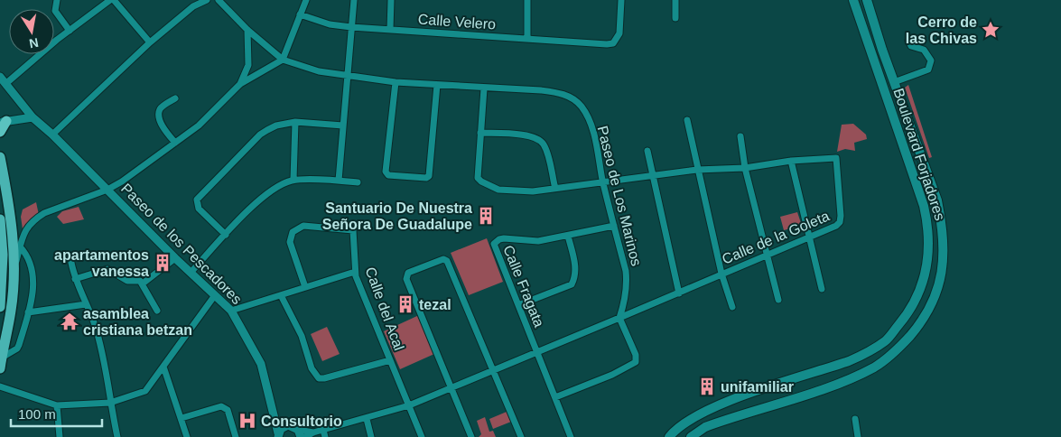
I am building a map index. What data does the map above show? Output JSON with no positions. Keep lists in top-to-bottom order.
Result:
{
  "streets": {
    "main road": ["Boulevard Forjadores"],
    "street": [
      "Calle Velero",
      "Paseo de Los Marinos",
      "Calle de la Goleta",
      "Paseo de los Pescadores",
      "Calle Fragata",
      "Calle del Acal"
    ]
  },
  "crossings": [
    ["Paseo de Los Marinos", "Calle de la Goleta"],
    ["Paseo de Los Marinos", "Calle Fragata"]
  ],
  "places": {
    "place": ["Cerro de las Chivas"],
    "building": [
      "Santuario De Nuestra Señora De Guadalupe",
      "apartamentos vanessa",
      "tezal",
      "unifamiliar"
    ],
    "temple": ["asamblea cristiana betzan"],
    "hospital": ["Consultorio"]
  },
  "scale_bar": "100 m",
  "north": "bottom"
}
